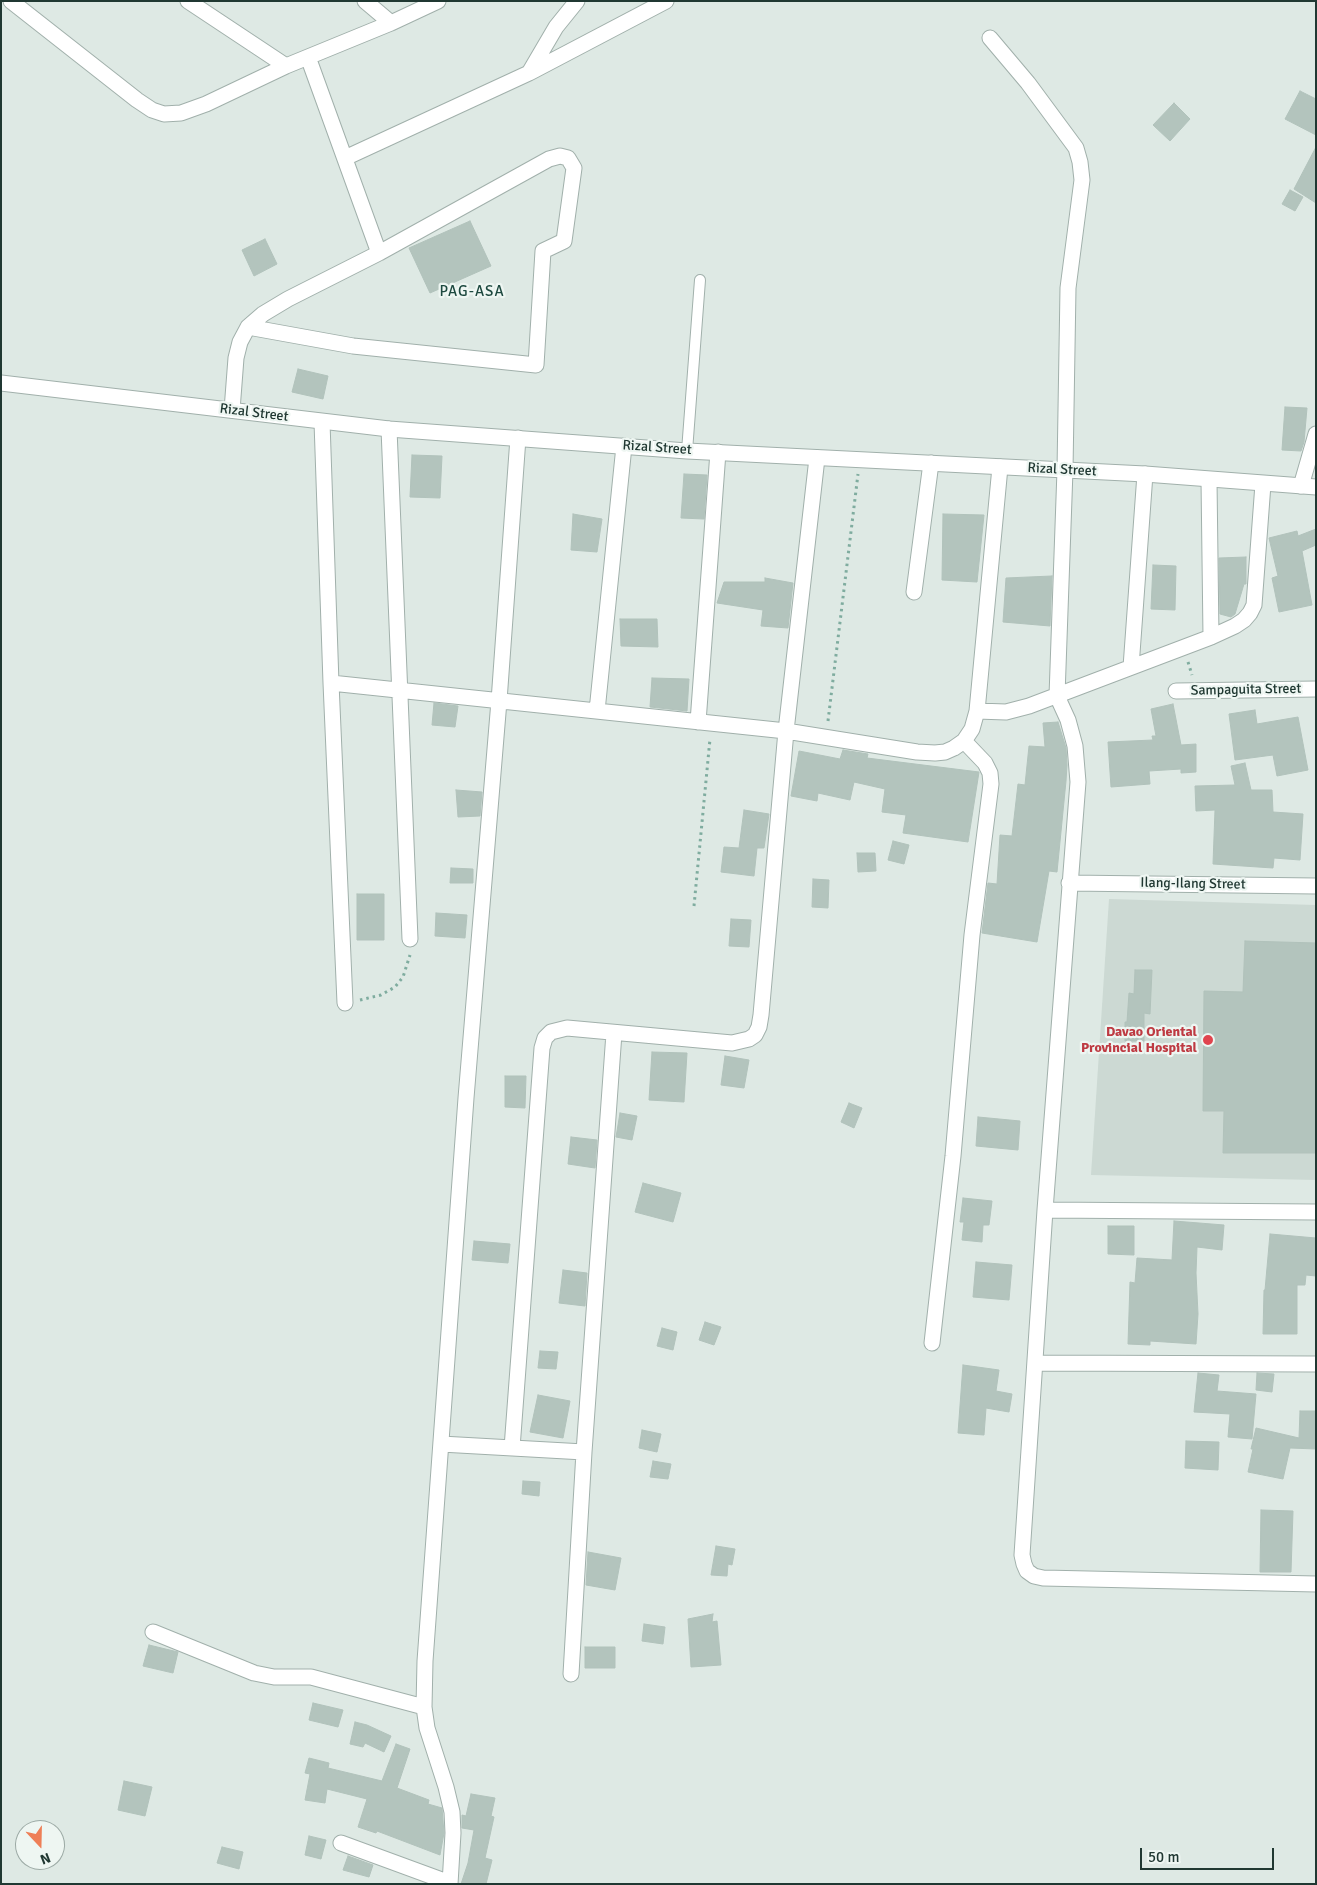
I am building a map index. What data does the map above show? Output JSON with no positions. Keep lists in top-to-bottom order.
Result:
{
  "streets": {
    "street": ["Rizal Street", "Sampaguita Street", "Ilang-Ilang Street"]
  },
  "districts": ["PAG-ASA"],
  "places": ["Davao Oriental Provincial Hospital"],
  "scale_bar": "50 m",
  "north": "bottom"
}
